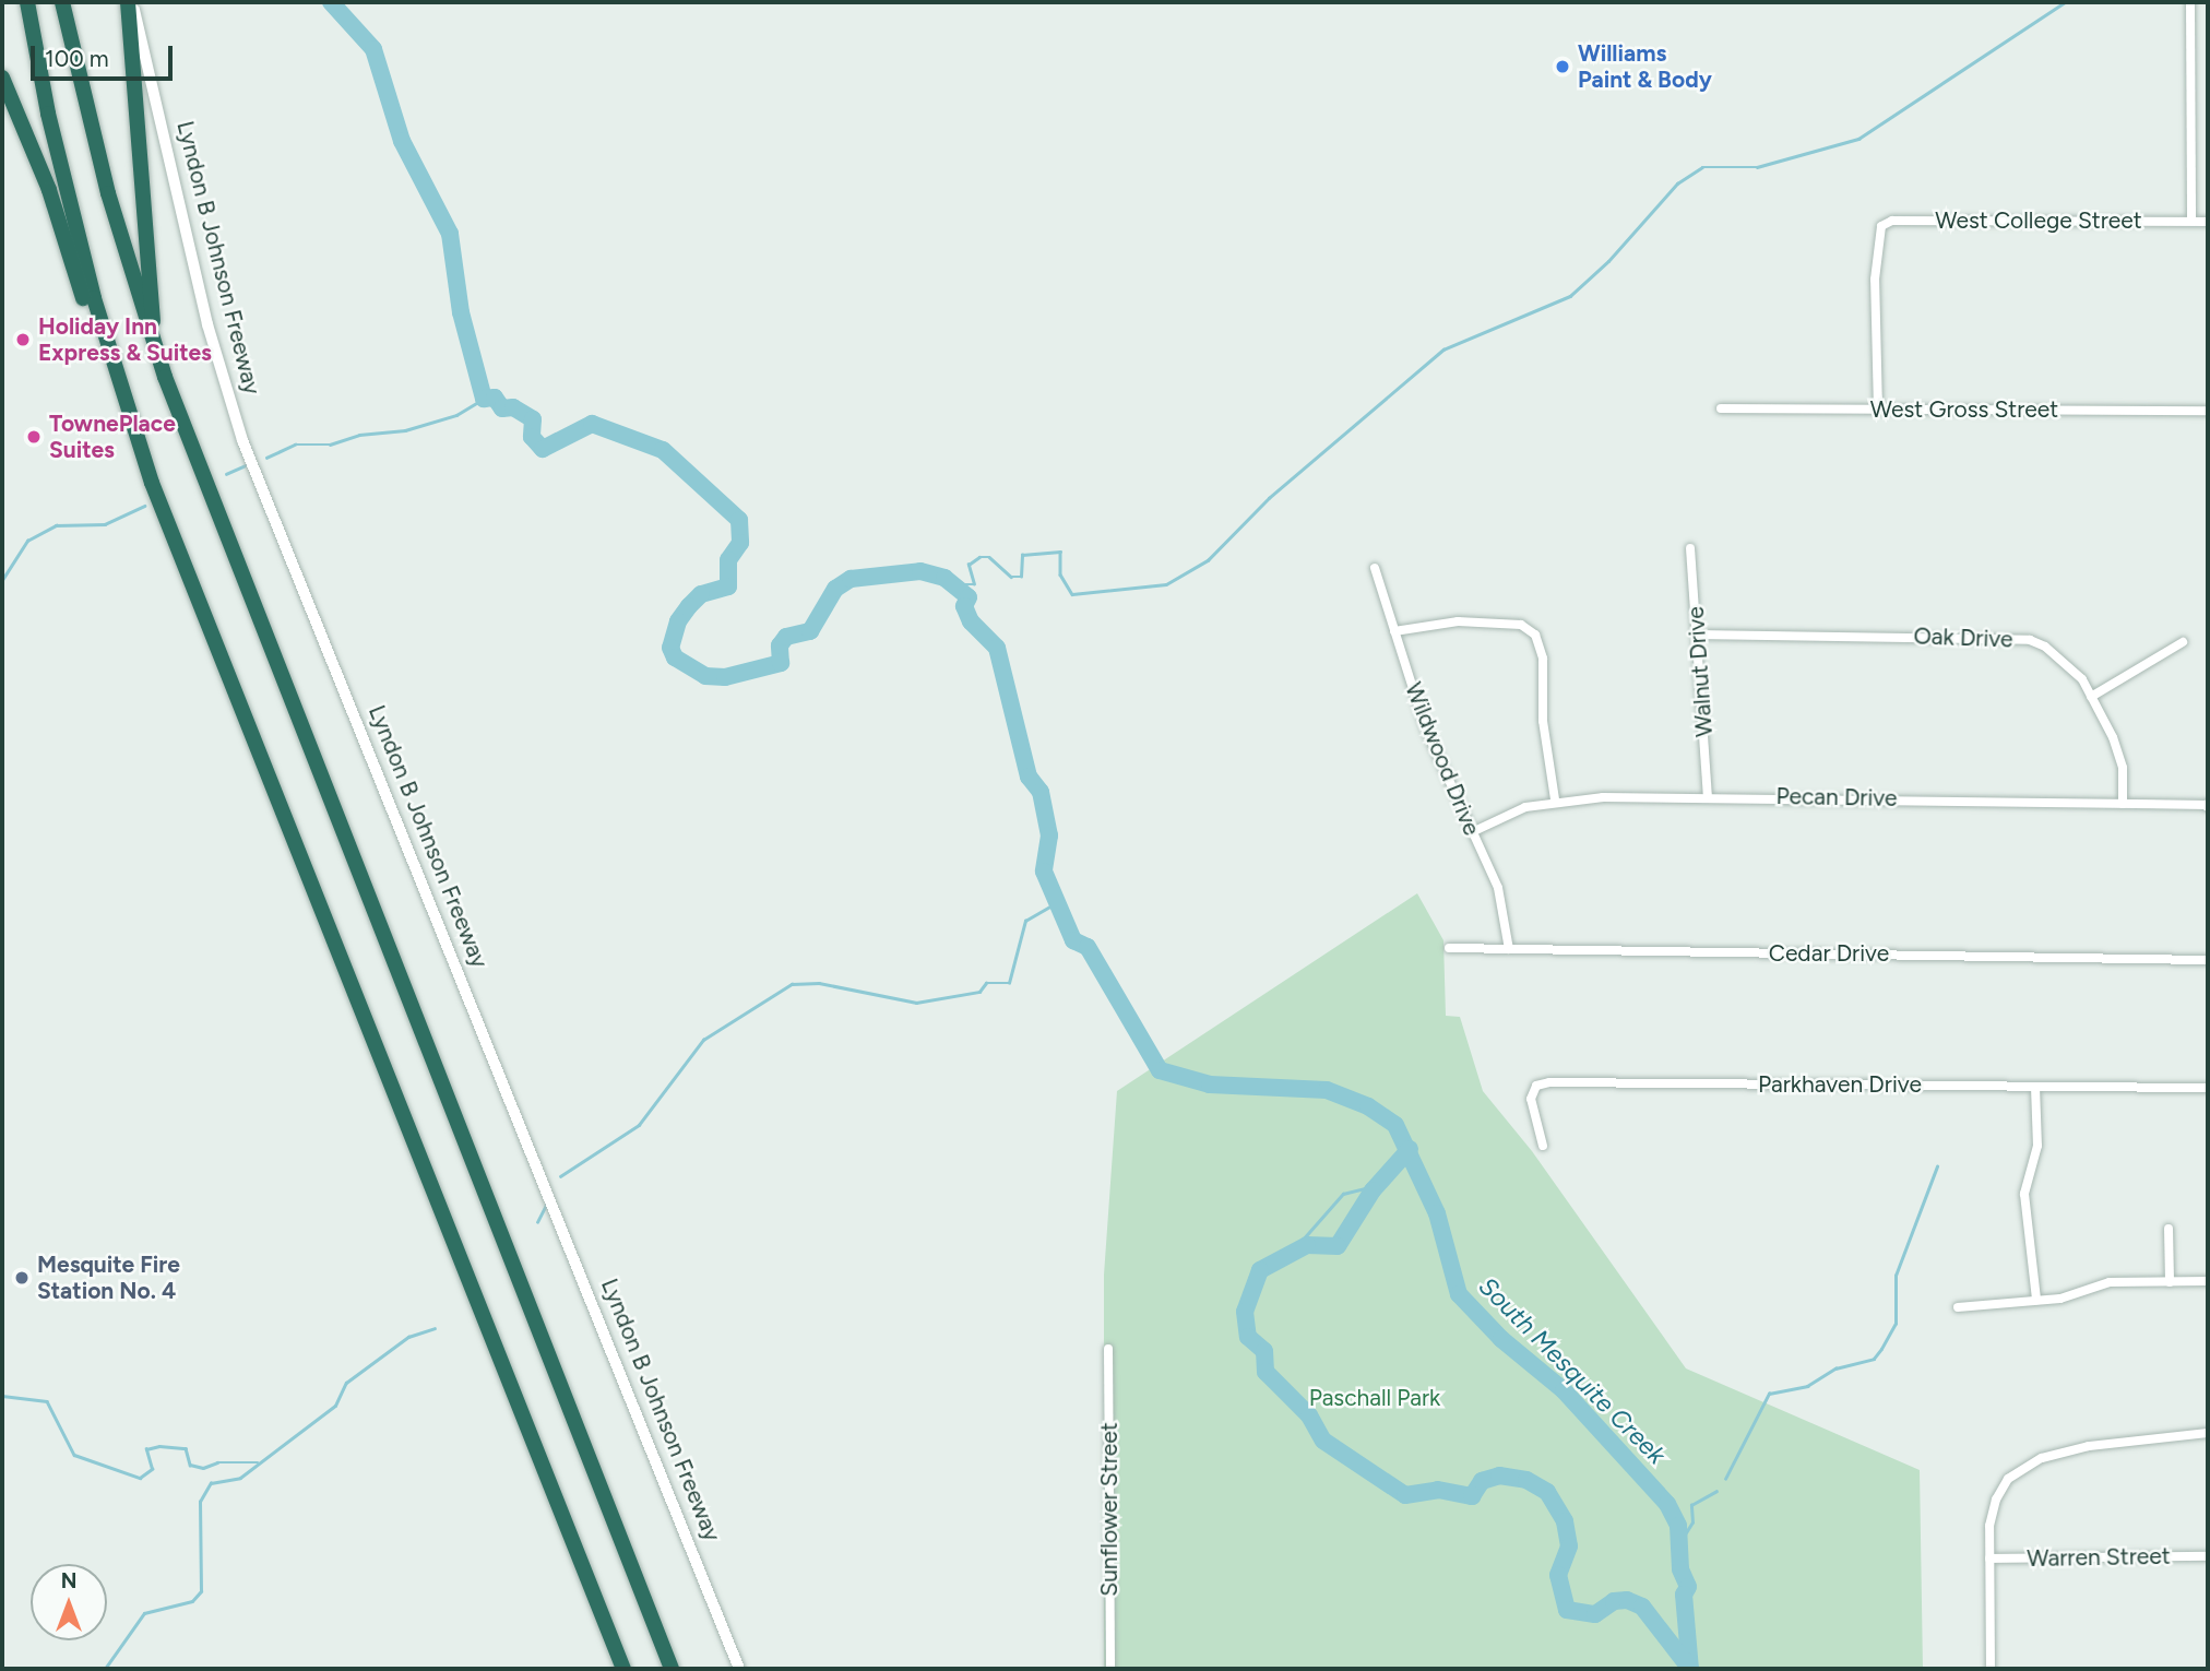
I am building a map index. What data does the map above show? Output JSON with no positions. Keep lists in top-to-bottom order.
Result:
{
  "streets": {
    "street": [
      "West College Street",
      "Lyndon B Johnson Freeway",
      "West Gross Street",
      "Oak Drive",
      "Walnut Drive",
      "Wildwood Drive",
      "Pecan Drive",
      "Cedar Drive",
      "Parkhaven Drive",
      "Sunflower Street",
      "Warren Street"
    ]
  },
  "crossings": [
    ["West College Street", "West Gross Street"],
    ["Oak Drive", "Walnut Drive"],
    ["Oak Drive", "Pecan Drive"],
    ["Walnut Drive", "Pecan Drive"],
    ["Wildwood Drive", "Pecan Drive"],
    ["Wildwood Drive", "Cedar Drive"]
  ],
  "water": ["South Mesquite Creek"],
  "parks": ["Paschall Park"],
  "places": [
    "Williams Paint & Body",
    "Holiday Inn Express & Suites",
    "TownePlace Suites",
    "Mesquite Fire Station No. 4"
  ],
  "scale_bar": "100 m",
  "north": "top"
}
